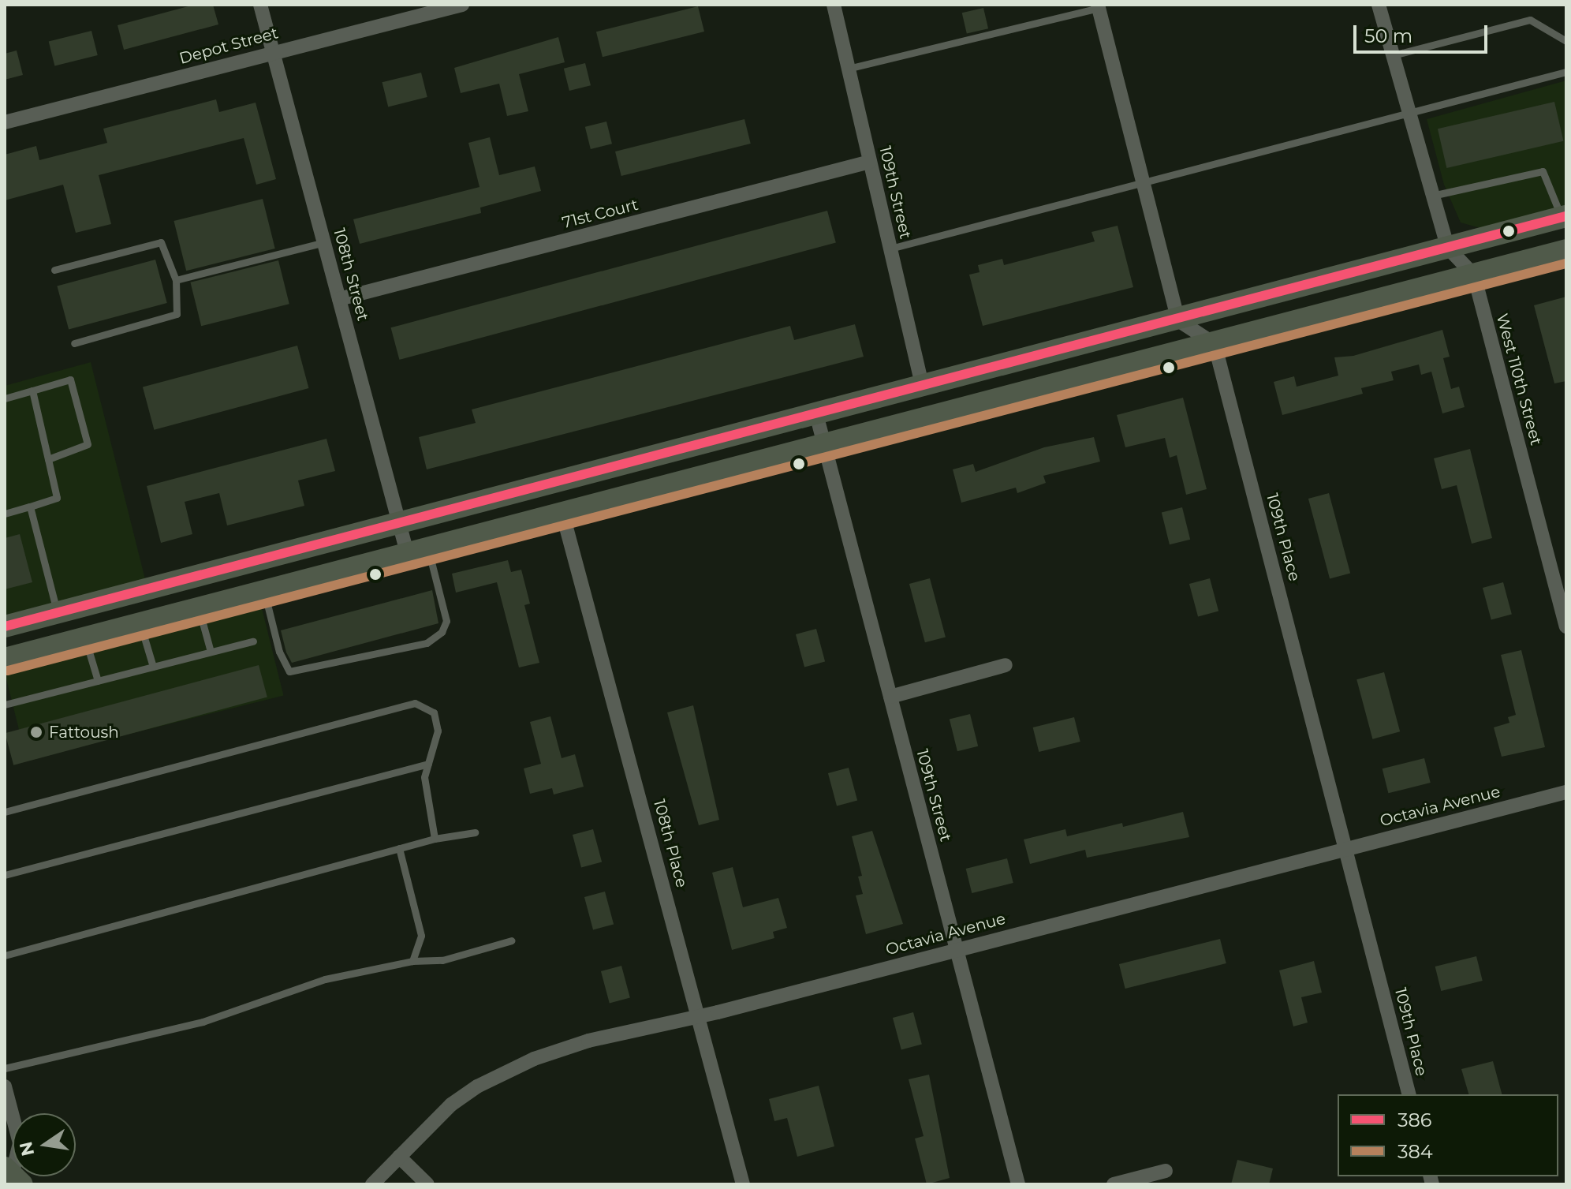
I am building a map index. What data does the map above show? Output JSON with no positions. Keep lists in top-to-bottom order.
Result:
{
  "streets": {
    "street": [
      "Depot Street",
      "109th Street",
      "71st Court",
      "108th Street",
      "West 110th Street",
      "109th Place",
      "Octavia Avenue",
      "108th Place"
    ]
  },
  "crossings": [
    ["Depot Street", "108th Street"],
    ["109th Street", "71st Court"],
    ["109th Street", "Octavia Avenue"],
    ["71st Court", "108th Street"],
    ["109th Place", "Octavia Avenue"],
    ["Octavia Avenue", "108th Place"]
  ],
  "places": ["Fattoush"],
  "lines": ["transit line 386", "transit line 384"],
  "legend": ["386", "384"],
  "scale_bar": "50 m",
  "north": "left"
}
